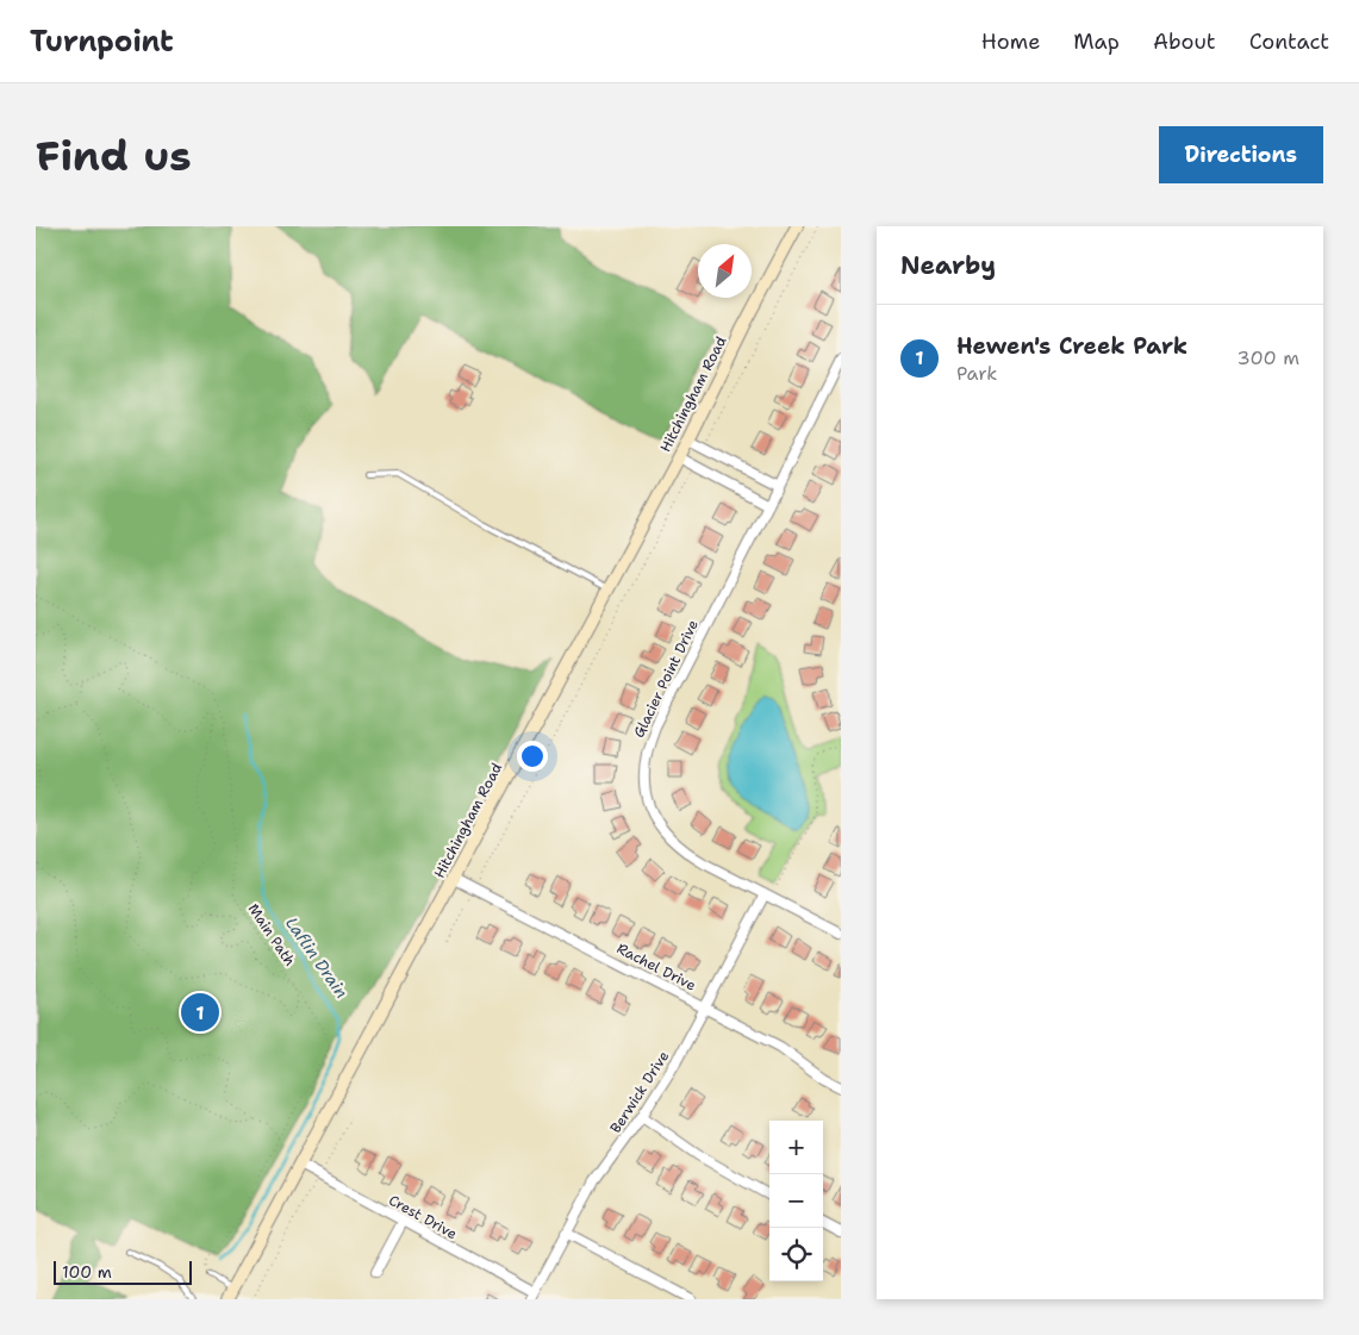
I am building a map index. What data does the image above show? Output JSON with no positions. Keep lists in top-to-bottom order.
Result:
{
  "streets": {
    "street": [
      "Hitchingham Road",
      "Glacier Point Drive",
      "Rachel Drive",
      "Berwick Drive",
      "Crest Drive"
    ],
    "path": ["Main Path"]
  },
  "crossings": [
    ["Hitchingham Road", "Rachel Drive"],
    ["Hitchingham Road", "Crest Drive"],
    ["Glacier Point Drive", "Berwick Drive"],
    ["Rachel Drive", "Berwick Drive"],
    ["Berwick Drive", "Crest Drive"]
  ],
  "water": ["Laflin Drain"],
  "scale_bar": "100 m",
  "north": "top right",
  "page": {
    "header": "Turnpoint",
    "nav": [
      "Home",
      "Map",
      "About",
      "Contact"
    ],
    "buttons": "Directions",
    "title": "Find us",
    "heading": "Nearby",
    "list": [
      {
        "mark": "1",
        "name": "Hewen's Creek Park",
        "note": "Park",
        "value": "300 m"
      }
    ],
    "pins": "1",
    "map_buttons": ["+", "−"],
    "scale": "100 m"
  }
}
